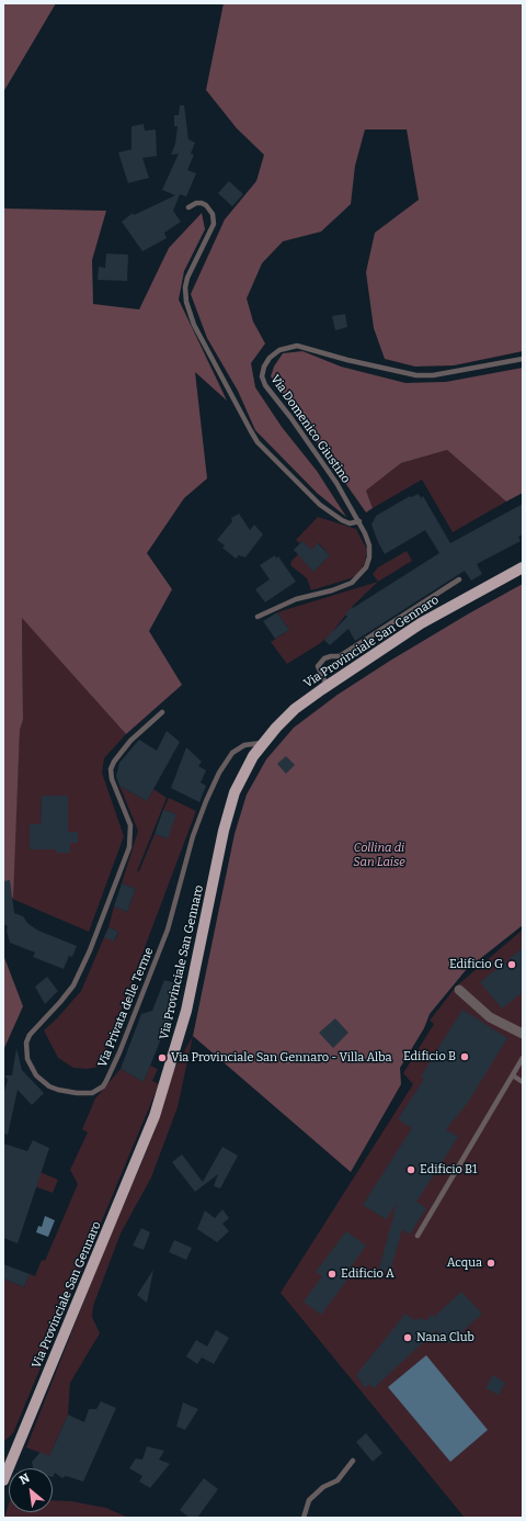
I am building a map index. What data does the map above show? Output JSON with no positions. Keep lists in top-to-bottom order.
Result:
{
  "streets": {
    "main road": ["Via Provinciale San Gennaro"],
    "lane": ["Via Domenico Giustino", "Via Privata delle Terme"]
  },
  "crossings": [
    ["Via Provinciale San Gennaro", "Via Privata delle Terme"]
  ],
  "parks": ["Collina di San Laise"],
  "places": [
    "Edificio G",
    "Edificio B",
    "Via Provinciale San Gennaro - Villa Alba",
    "Edificio B1",
    "Acqua",
    "Edificio A",
    "Nana Club"
  ],
  "north": "top left"
}
